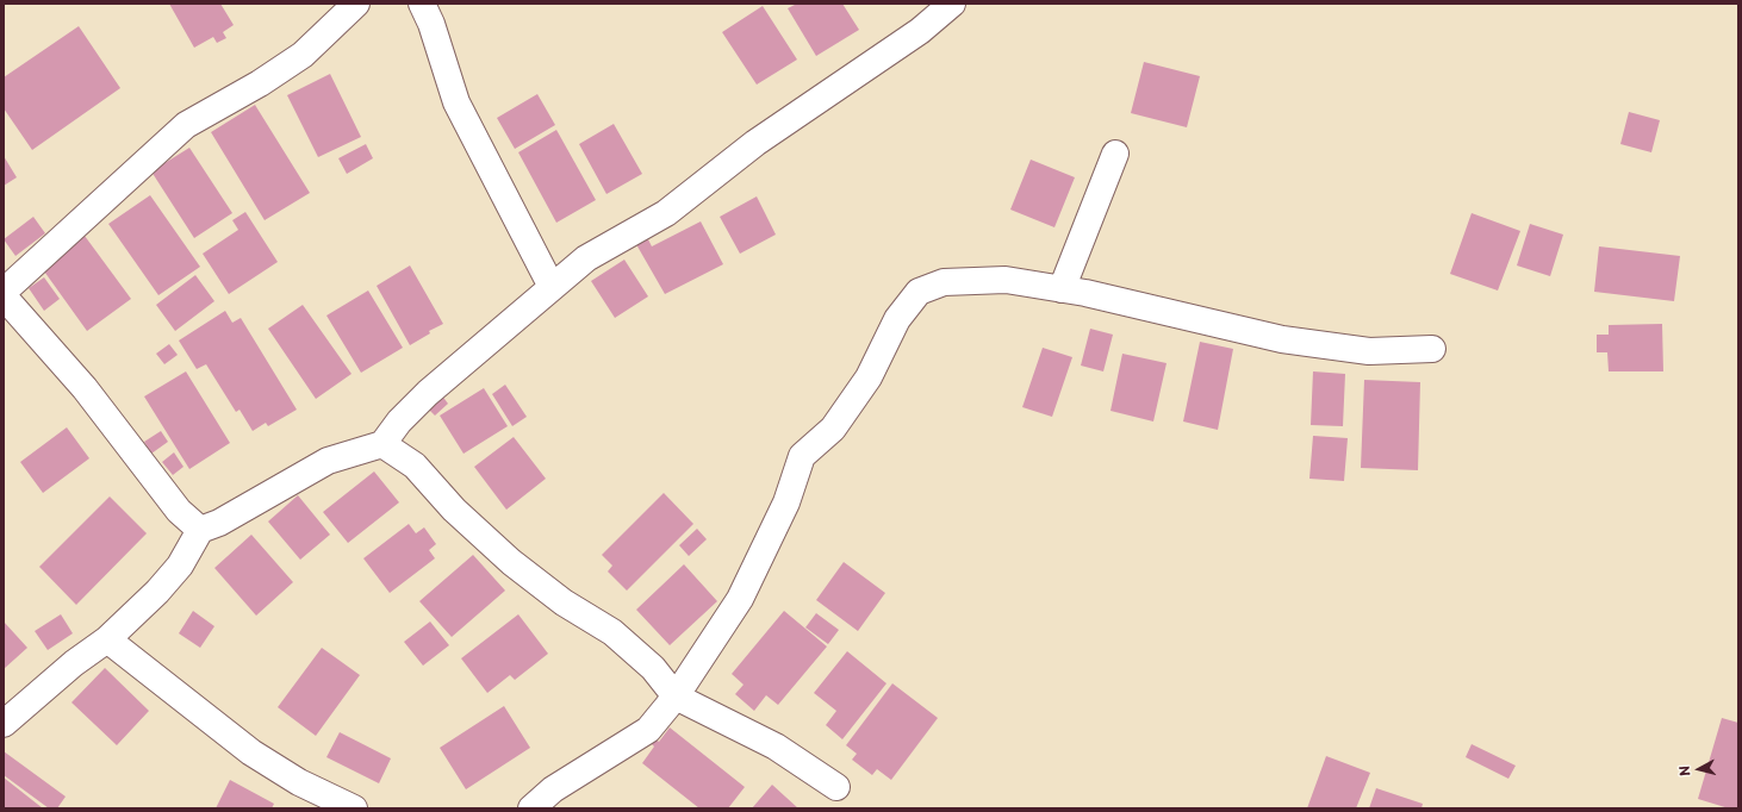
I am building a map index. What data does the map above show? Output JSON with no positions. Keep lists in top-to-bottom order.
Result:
{
  "north": "left"
}
